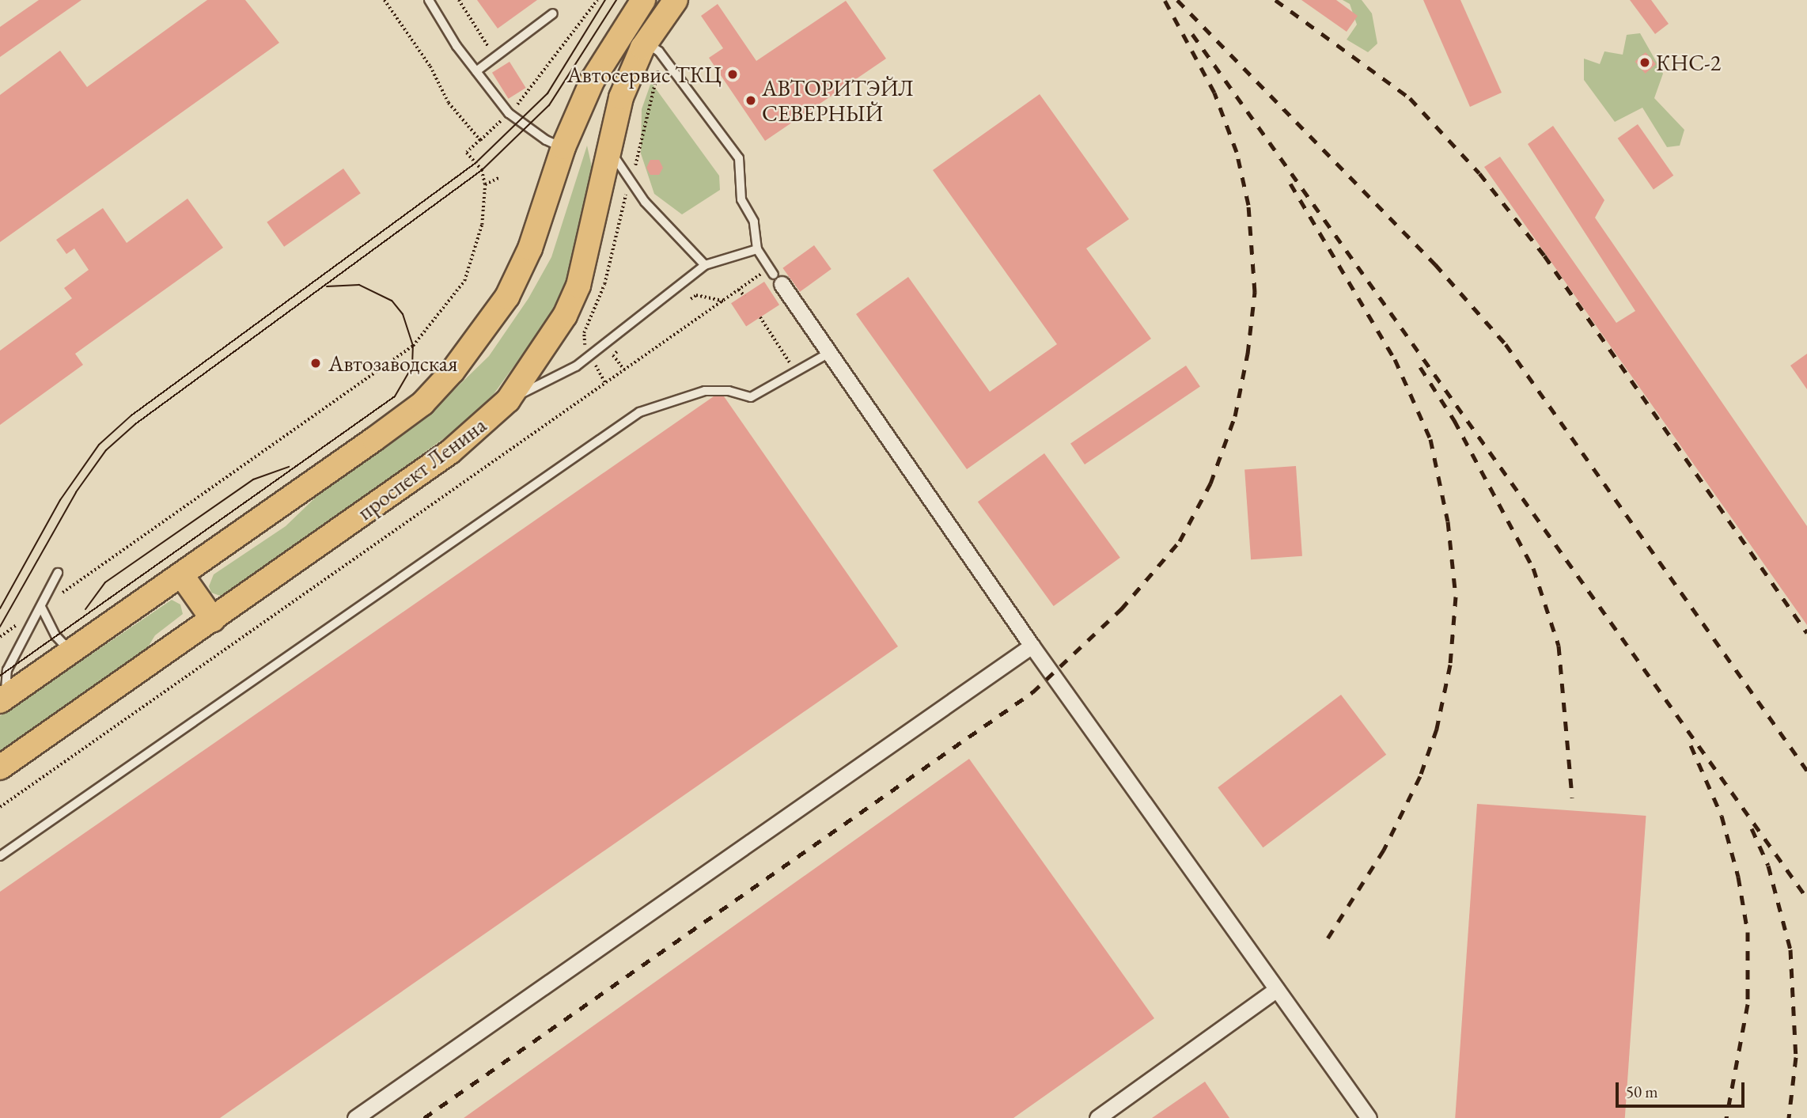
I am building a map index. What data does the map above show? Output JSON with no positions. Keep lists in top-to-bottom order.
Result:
{
  "streets": {
    "main road": ["проспект Ленина"]
  },
  "places": [
    "КНС-2",
    "Автосервис ТКЦ",
    "АВТОРИТЭЙЛ СЕВЕРНЫЙ",
    "Автозаводская"
  ],
  "scale_bar": "50 m"
}
